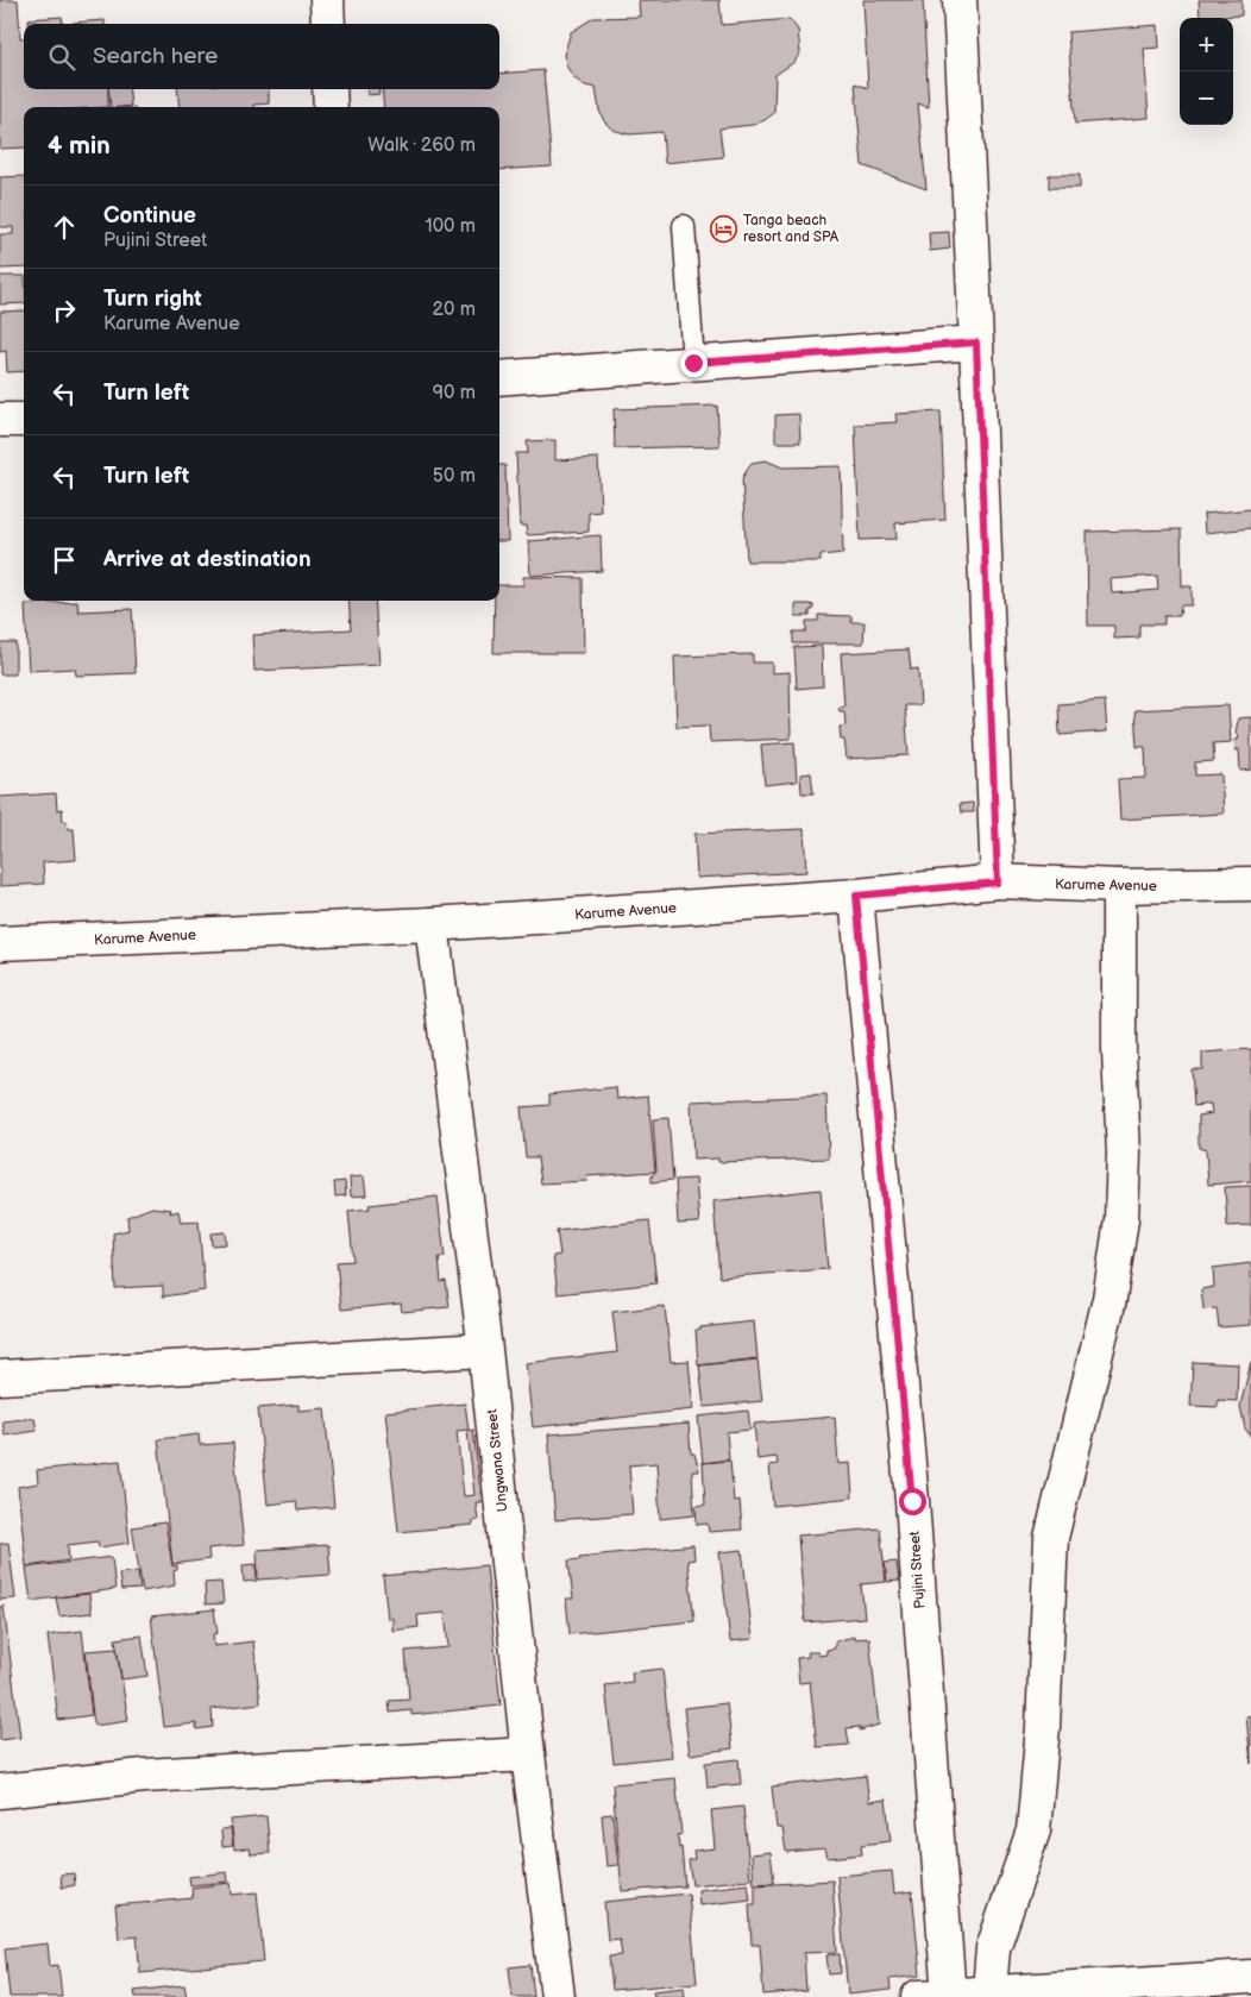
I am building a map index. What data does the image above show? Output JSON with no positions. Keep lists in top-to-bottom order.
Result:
{
  "streets": {
    "street": ["Karume Avenue", "Ungwana Street", "Pujini Street"]
  },
  "crossings": [
    ["Karume Avenue", "Ungwana Street"],
    ["Karume Avenue", "Pujini Street"]
  ],
  "places": {
    "hotel": ["Tanga beach resort and SPA"]
  },
  "page": {
    "map_buttons": ["+", "−"],
    "search": "Search here",
    "heading": ["4 min", "Walk · 260 m"],
    "list": [
      ["Continue", "Pujini Street", "100 m"],
      ["Turn right", "Karume Avenue", "20 m"],
      ["Turn left", "90 m"],
      ["Turn left", "50 m"],
      "Arrive at destination"
    ]
  }
}
